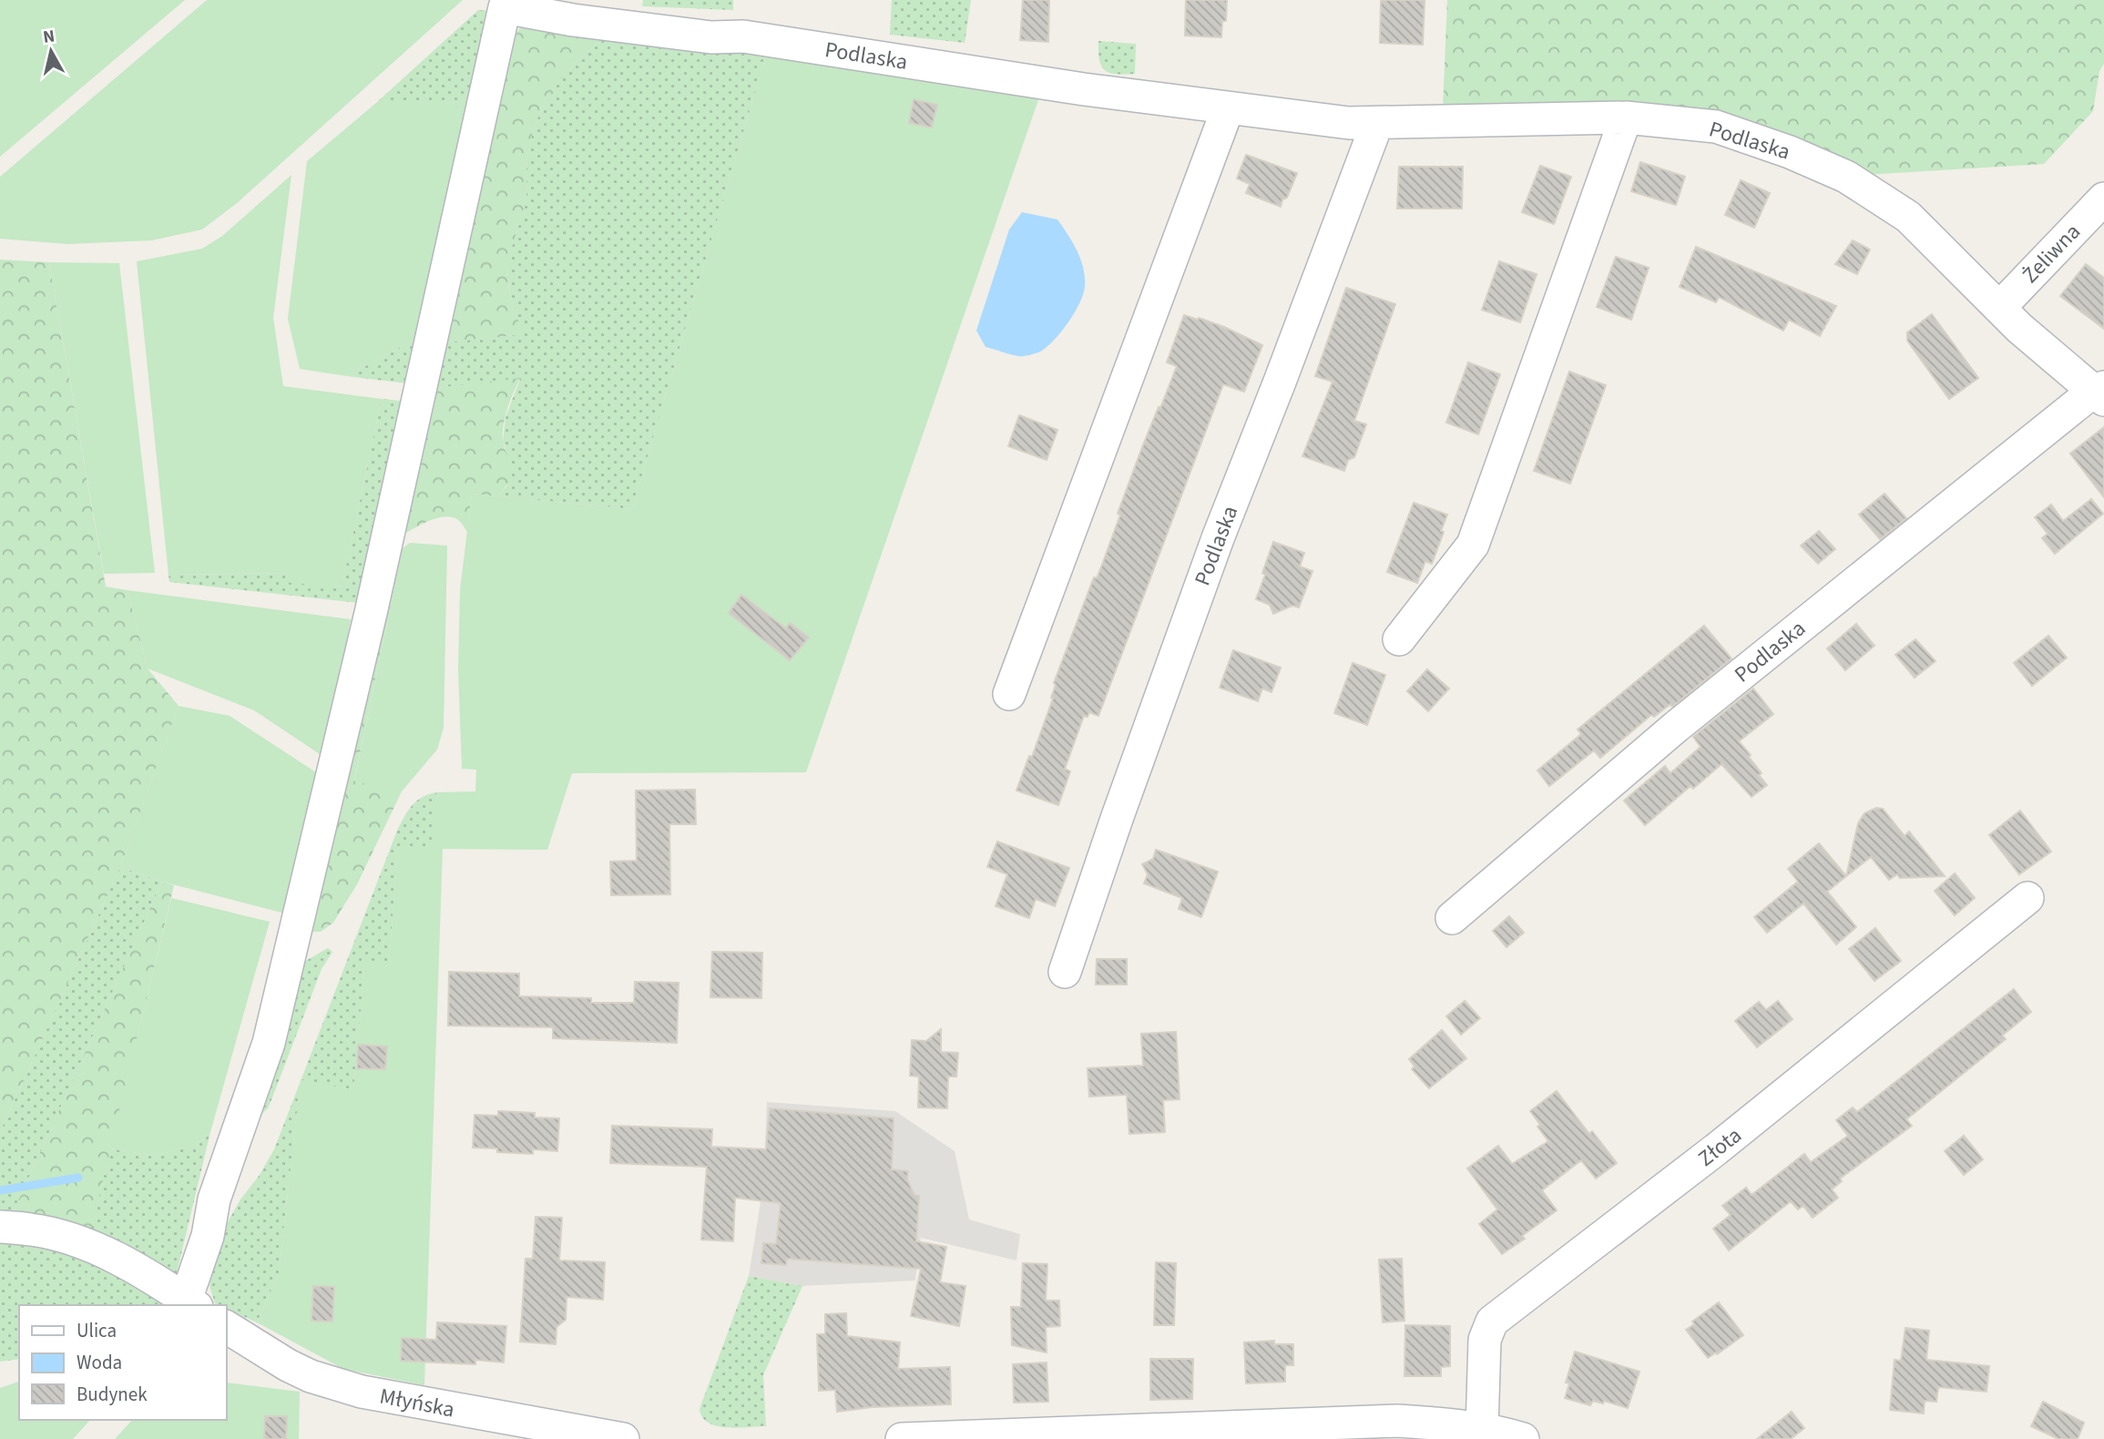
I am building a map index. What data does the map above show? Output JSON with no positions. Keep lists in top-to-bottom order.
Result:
{
  "streets": {
    "street": [
      "Podlaska",
      "Żeliwna",
      "Złota",
      "Młyńska"
    ]
  },
  "crossings": [
    ["Podlaska", "Żeliwna"]
  ],
  "legend": ["Ulica", "Woda", "Budynek"],
  "north": "top"
}
